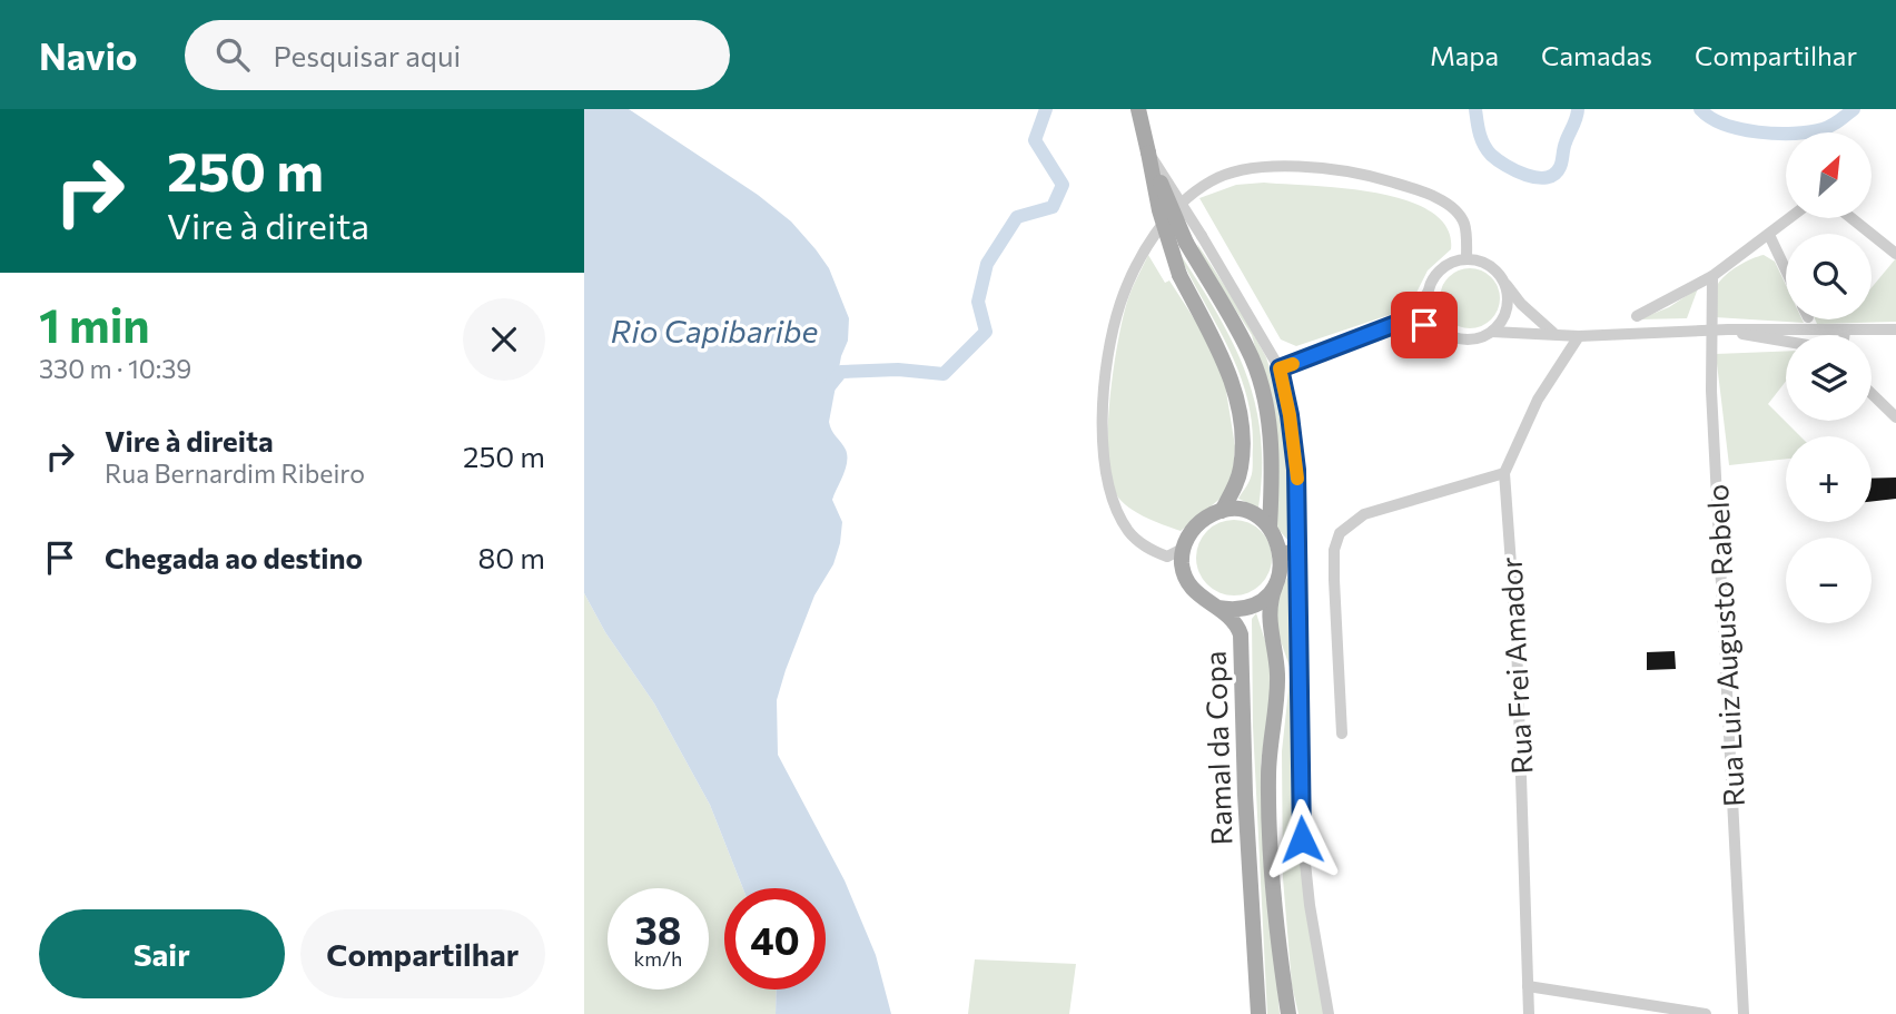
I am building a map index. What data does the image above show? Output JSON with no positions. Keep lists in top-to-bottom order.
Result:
{
  "streets": {
    "main road": ["Ramal da Copa"],
    "street": ["Rua Luiz Augusto Rabelo", "Rua Frei Amador"]
  },
  "water": ["Rio Capibaribe"],
  "north": "top right",
  "page": {
    "header": "Navio",
    "search": "Pesquisar aqui",
    "nav": ["Mapa", "Camadas", "Compartilhar"],
    "turn": ["250 m", "Vire à direita"],
    "map_buttons": ["+", "−"],
    "heading": ["1 min", "330 m · 10:39"],
    "list": [
      {
        "name": "Vire à direita",
        "note": "Rua Bernardim Ribeiro",
        "value": "250 m"
      },
      {
        "name": "Chegada ao destino",
        "value": "80 m"
      }
    ],
    "speed": "38 km/h",
    "limit": "40",
    "buttons": ["Sair", "Compartilhar"]
  }
}
